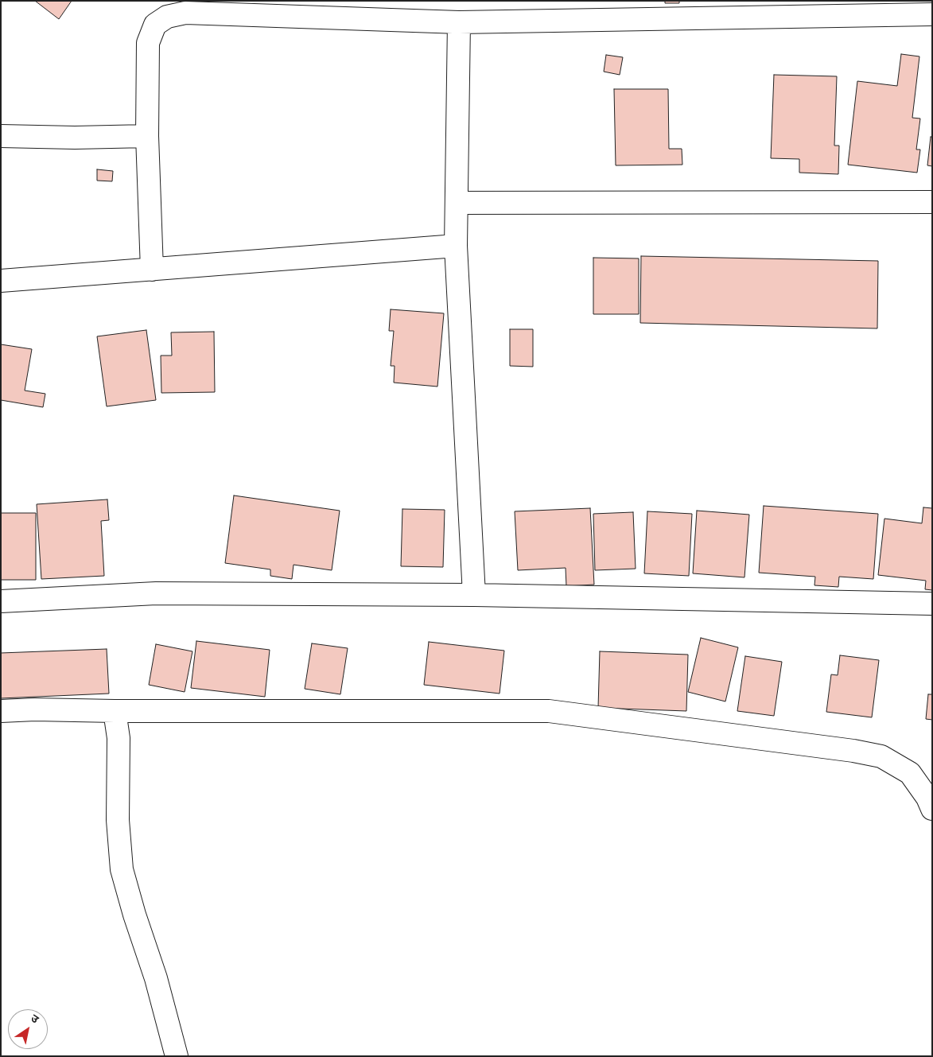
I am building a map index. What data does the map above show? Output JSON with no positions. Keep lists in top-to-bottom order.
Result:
{
  "north": "top right"
}
